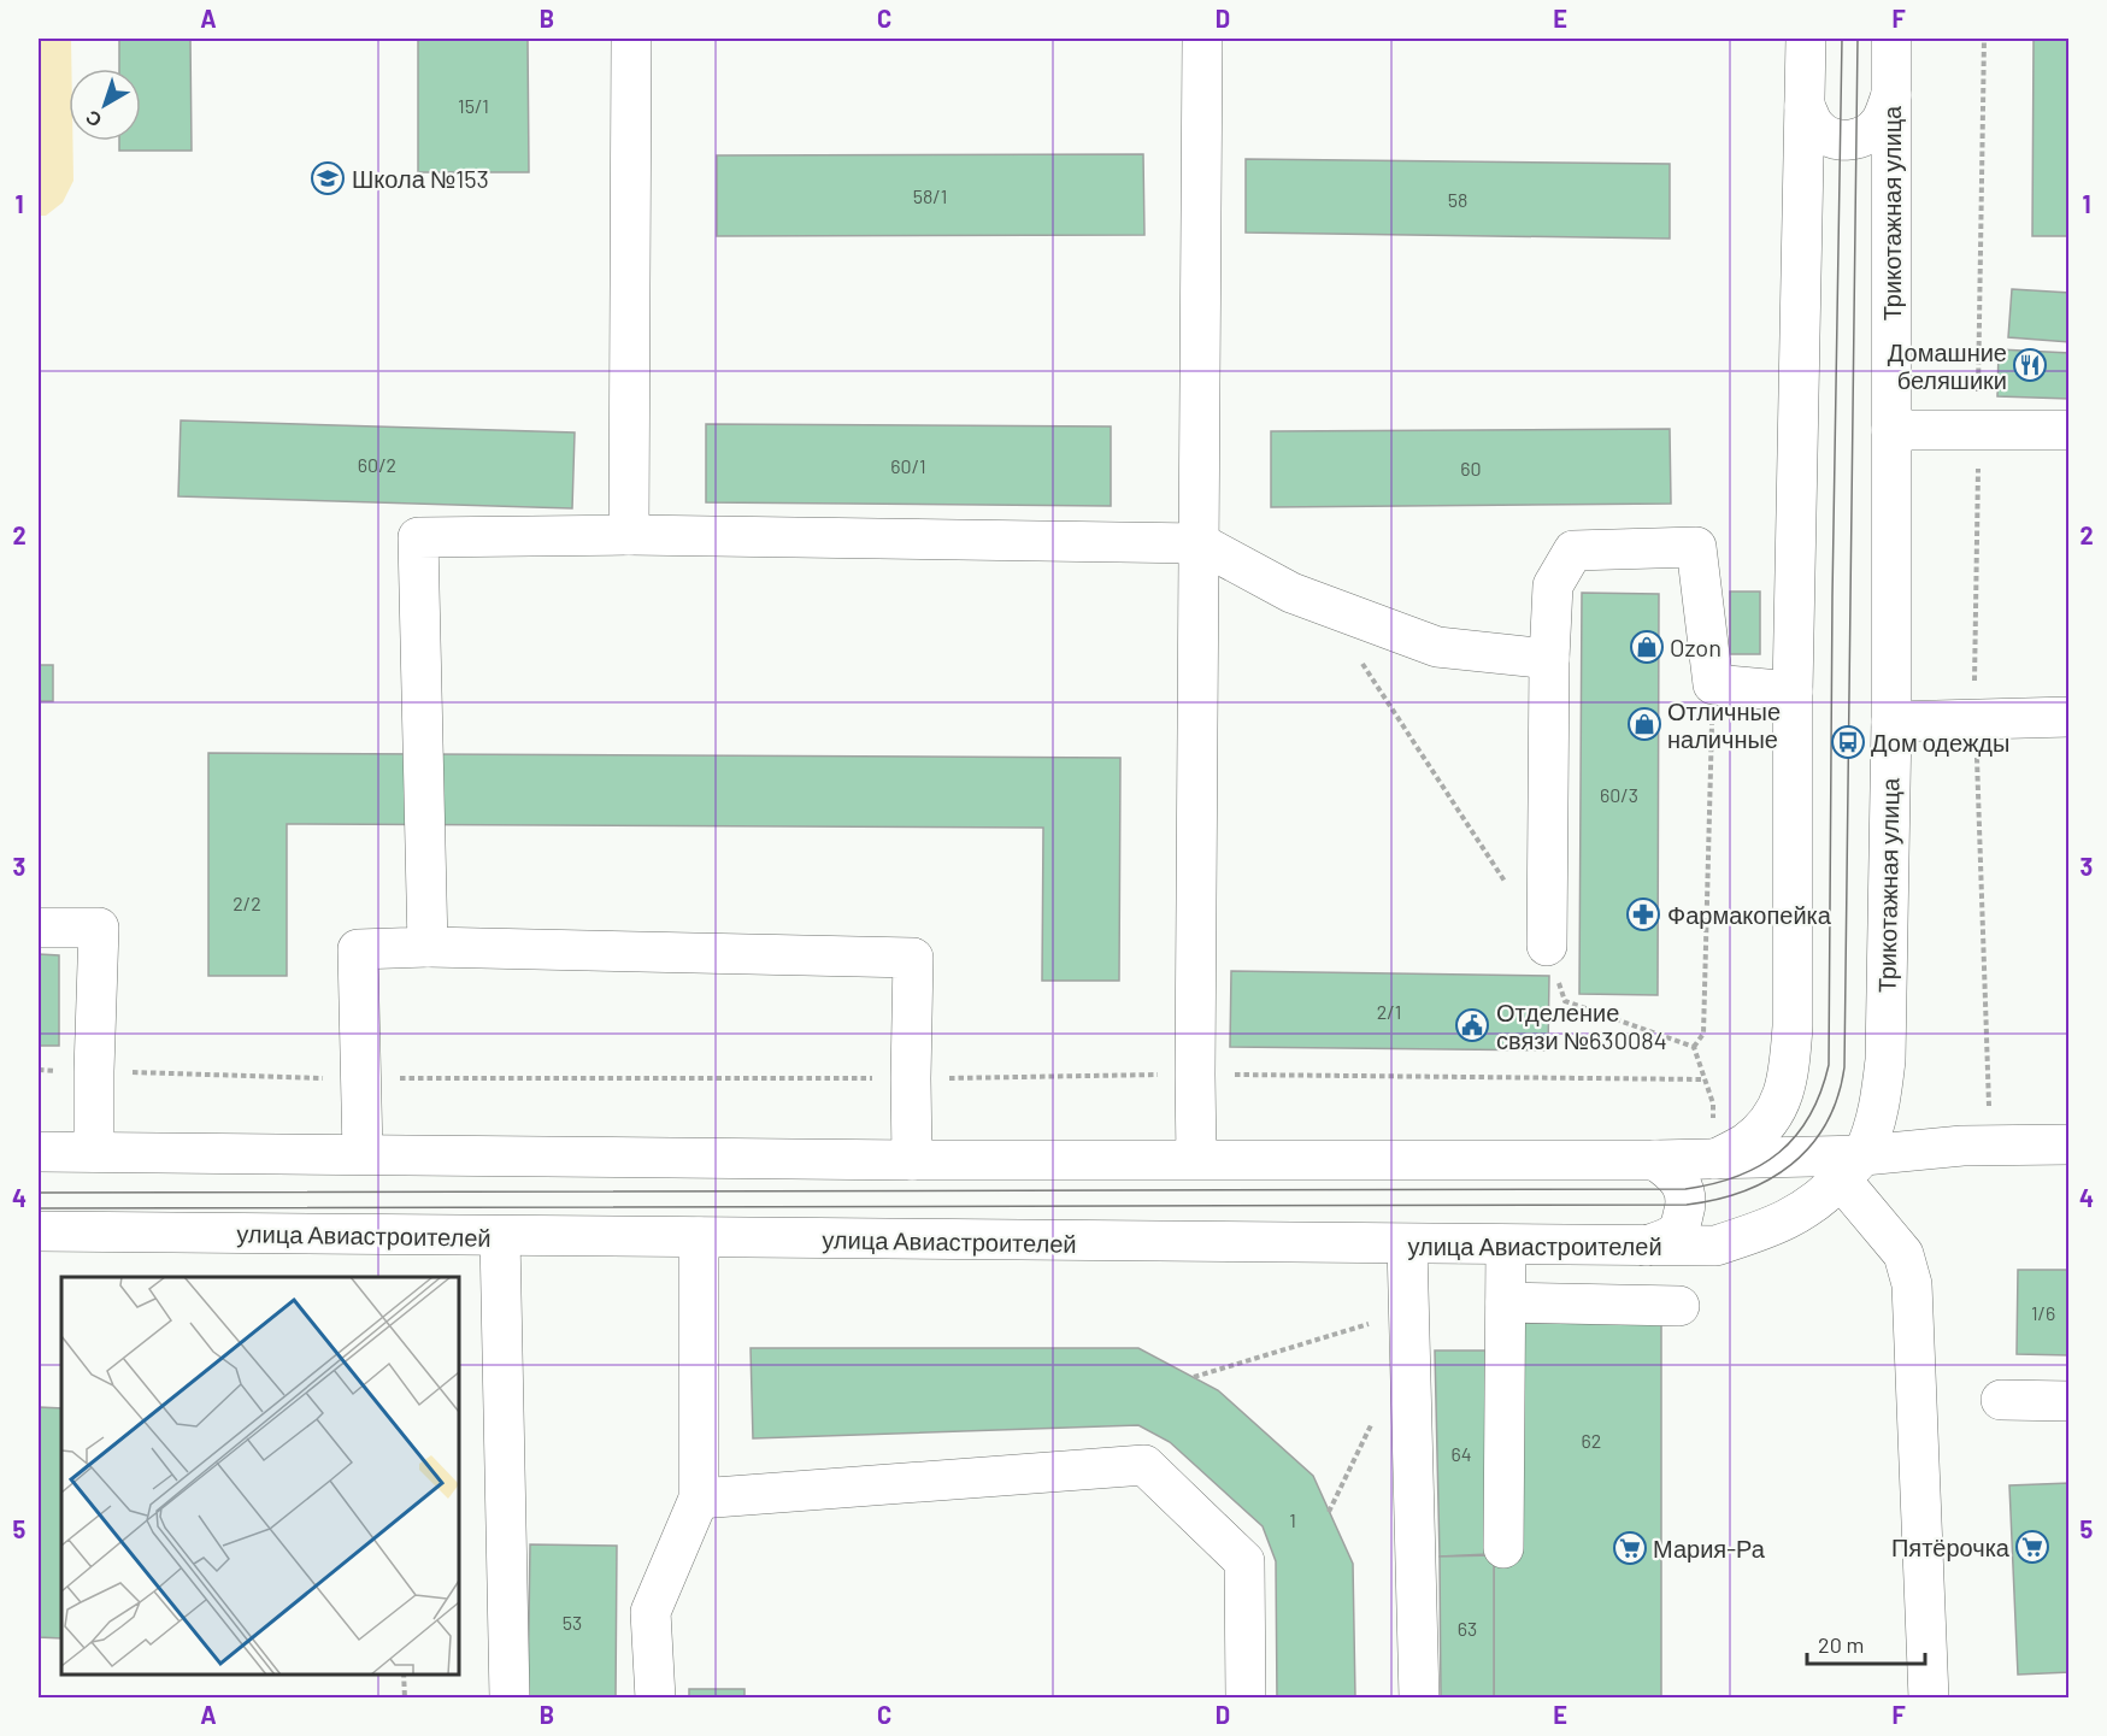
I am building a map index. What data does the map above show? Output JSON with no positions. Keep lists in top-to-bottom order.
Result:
{
  "streets": {
    "main road": ["Трикотажная улица", "улица Авиастроителей"]
  },
  "crossings": [
    ["Трикотажная улица", "улица Авиастроителей"]
  ],
  "places": {
    "school or university": ["Школа №153"],
    "restaurant": ["Домашние беляшики"],
    "shop": ["Ozon", "Отличные наличные"],
    "bus stop": ["Дом одежды"],
    "pharmacy": ["Фармакопейка"],
    "public building": ["Отделение связи №630084"],
    "supermarket": ["Пятёрочка", "Мария-Ра"]
  },
  "house_numbers": [
    "15/1",
    "58/1",
    "58",
    "60/2",
    "60/1",
    "60",
    "60/3",
    "2/2",
    "2/1",
    "1/6",
    "62",
    "64",
    "1",
    "53",
    "63"
  ],
  "scale_bar": "20 m",
  "north": "bottom left",
  "grid": {
    "columns": [
      "A",
      "B",
      "C",
      "D",
      "E",
      "F"
    ],
    "rows": [
      "1",
      "2",
      "3",
      "4",
      "5"
    ]
  }
}
